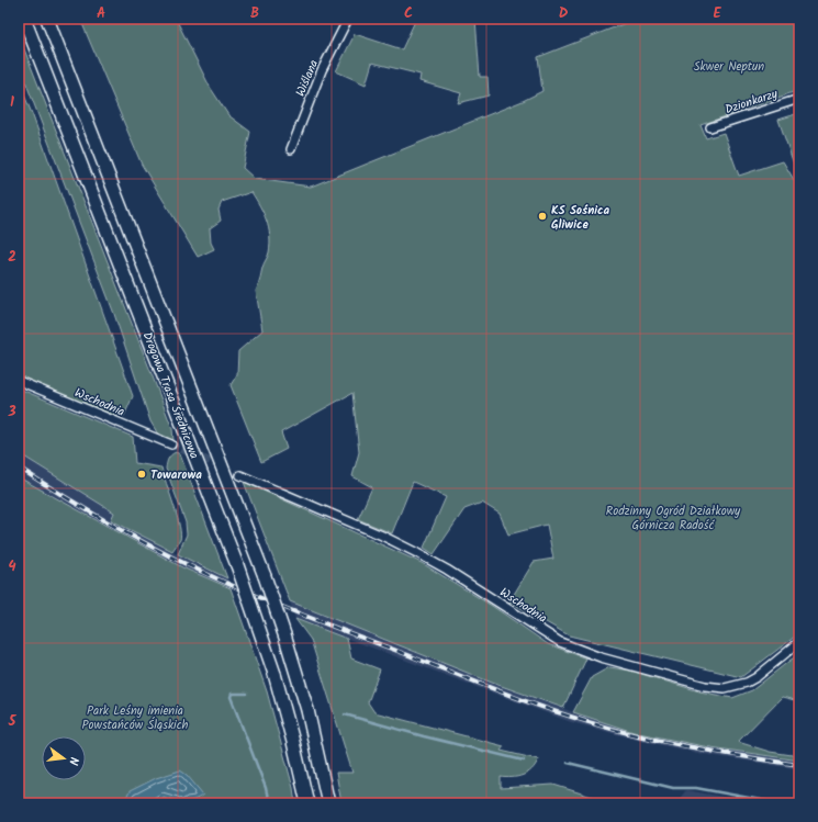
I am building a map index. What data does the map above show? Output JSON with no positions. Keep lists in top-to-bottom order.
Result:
{
  "streets": {
    "main road": ["Drogowa Trasa Średnicowa"],
    "street": ["Wiślana", "Dzionkarzy", "Wschodnia"]
  },
  "parks": ["Skwer Neptun", "Rodzinny Ogród Działkowy Górnicza Radość", "Park Leśny imienia Powstańców Śląskich"],
  "places": ["KS Sośnica Gliwice", "Towarowa"],
  "north": "right",
  "grid": {
    "columns": [
      "A",
      "B",
      "C",
      "D",
      "E"
    ],
    "rows": [
      "1",
      "2",
      "3",
      "4",
      "5"
    ]
  }
}
